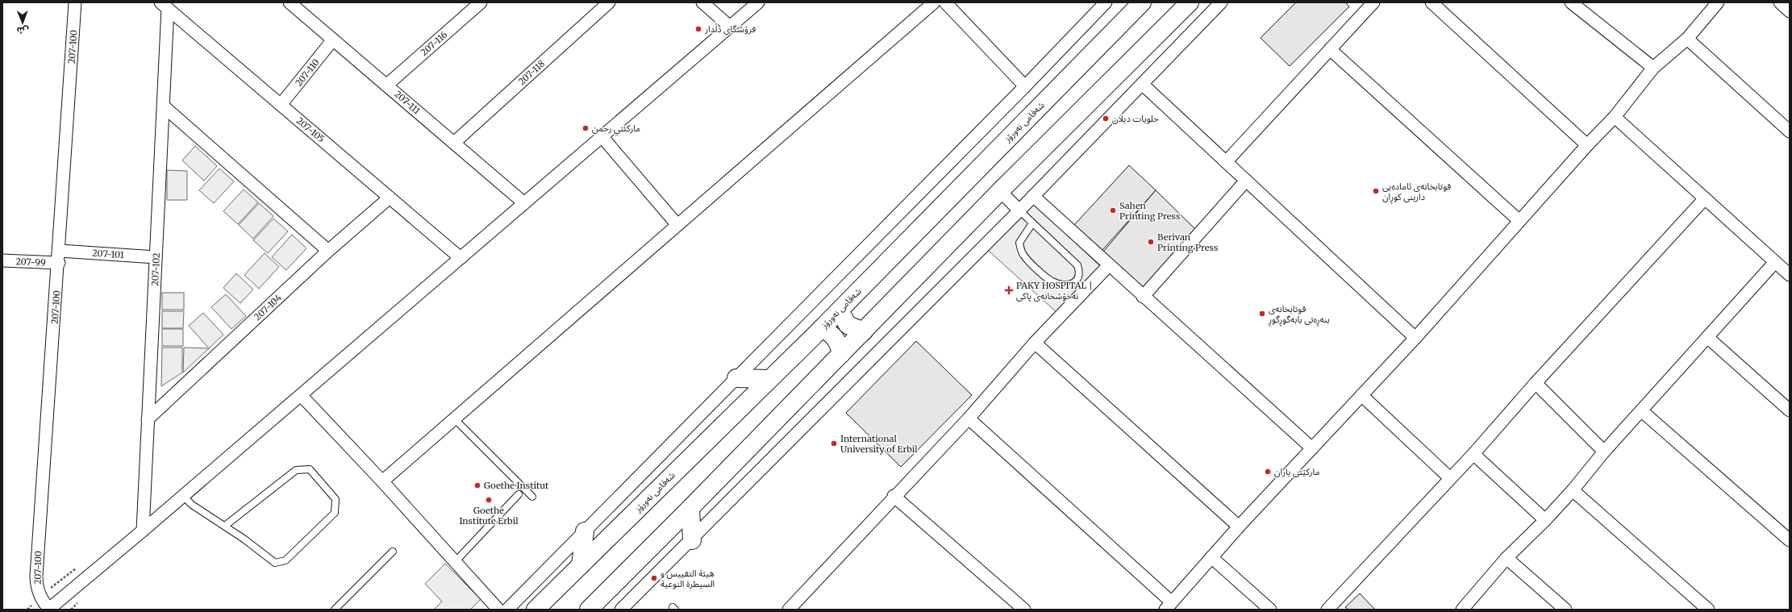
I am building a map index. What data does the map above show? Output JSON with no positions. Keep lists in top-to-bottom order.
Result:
{
  "streets": {
    "main road": ["شەقامی نەورۆز"],
    "street": [
      "207-116",
      "207-100",
      "207-110",
      "207-118",
      "207-111",
      "207-105",
      "207-101",
      "207-99",
      "207-102",
      "207-104"
    ]
  },
  "crossings": [
    ["207-116", "207-111"],
    ["207-100", "207-101"],
    ["207-100", "207-99"],
    ["207-110", "207-111"],
    ["207-110", "207-105"],
    ["207-118", "207-111"],
    ["207-105", "207-102"],
    ["207-105", "207-104"],
    ["207-101", "207-102"],
    ["207-102", "207-104"]
  ],
  "places": {
    "other": [
      "فرۆشگای دڵدار",
      "حلويات ديلان",
      "ماركئتي رحمن",
      "قوتابخانەی ئامادەیی دارینی کوڕان",
      "Sahen Printing Press",
      "Berivan Printing Press",
      "قوتابخانەی بنەڕەتی بابەگوڕگوڕ",
      "International University of Erbil",
      "مارکێتی یاران",
      "Goethe Institut",
      "Goethe Institute Erbil",
      "هيئة التقييس و السيطرة النوعية"
    ],
    "health": ["PAKY HOSPITAL | نەخۆشخانەی پاکی"]
  },
  "north": "bottom"
}
